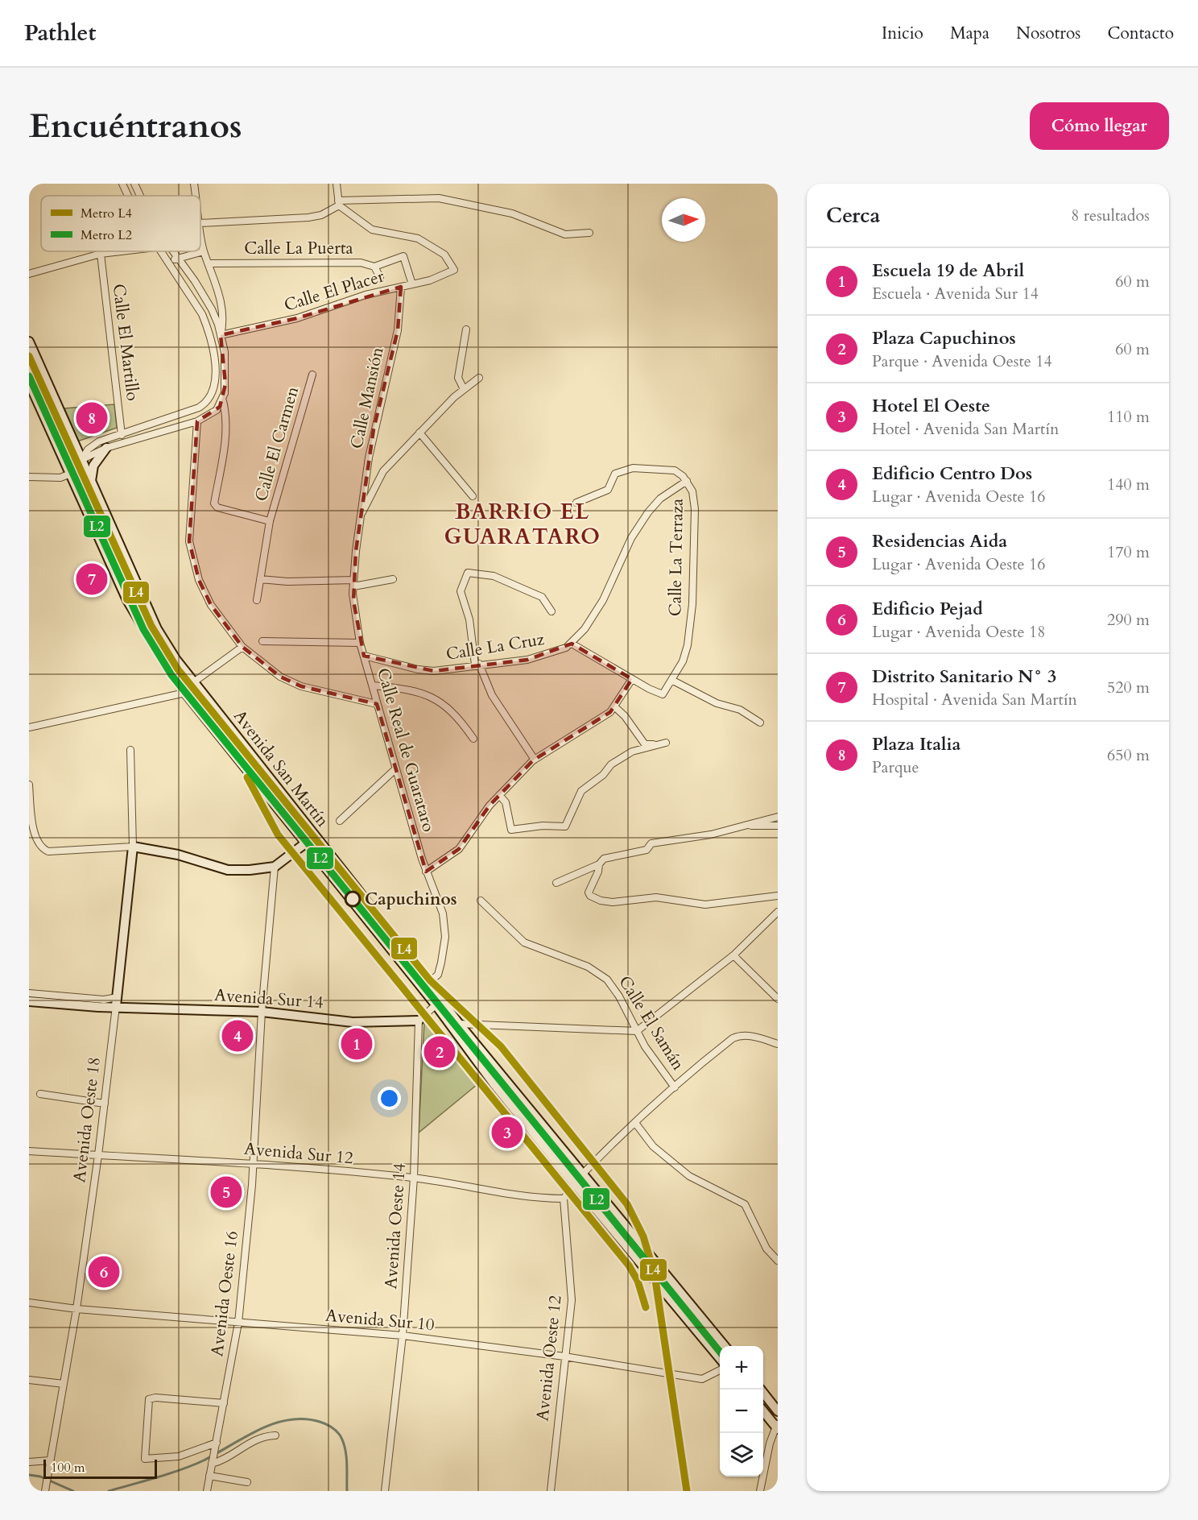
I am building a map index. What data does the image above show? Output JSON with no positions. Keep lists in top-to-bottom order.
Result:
{
  "streets": {
    "main road": ["Avenida San Martín", "Avenida Sur 14", "Avenida Oeste 18"],
    "street": [
      "Calle La Puerta",
      "Calle El Placer",
      "Calle El Martillo",
      "Calle Mansión",
      "Calle El Carmen",
      "Calle La Terraza",
      "Calle La Cruz",
      "Calle Real de Guarataro",
      "Calle El Samán",
      "Avenida Sur 12",
      "Avenida Oeste 14",
      "Avenida Oeste 16",
      "Avenida Sur 10",
      "Avenida Oeste 12"
    ]
  },
  "crossings": [
    ["Calle El Placer", "Calle Mansión"],
    ["Calle Mansión", "Calle Real de Guarataro"],
    ["Calle La Terraza", "Calle La Cruz"],
    ["Calle La Cruz", "Calle Real de Guarataro"],
    ["Calle Real de Guarataro", "Avenida San Martín"],
    ["Avenida Sur 14", "Avenida Oeste 18"],
    ["Avenida Sur 14", "Avenida Oeste 14"],
    ["Avenida Sur 14", "Avenida Oeste 16"],
    ["Avenida Oeste 18", "Avenida Sur 12"],
    ["Avenida Oeste 18", "Avenida Sur 10"],
    ["Avenida Sur 12", "Avenida Oeste 14"],
    ["Avenida Sur 12", "Avenida Oeste 16"],
    ["Avenida Sur 12", "Avenida Oeste 12"],
    ["Avenida Oeste 14", "Avenida Sur 10"],
    ["Avenida Oeste 16", "Avenida Sur 10"],
    ["Avenida Sur 10", "Avenida Oeste 12"]
  ],
  "districts": ["BARRIO EL GUARATARO"],
  "places": ["Capuchinos"],
  "lines": ["metro line L4", "metro line L2"],
  "legend": ["Metro L4", "Metro L2"],
  "scale_bar": "100 m",
  "north": "right",
  "page": {
    "header": "Pathlet",
    "nav": [
      "Inicio",
      "Mapa",
      "Nosotros",
      "Contacto"
    ],
    "buttons": "Cómo llegar",
    "title": "Encuéntranos",
    "heading": ["Cerca", "8 resultados"],
    "list": [
      {
        "mark": "1",
        "name": "Escuela 19 de Abril",
        "note": "Escuela · Avenida Sur 14",
        "value": "60 m"
      },
      {
        "mark": "2",
        "name": "Plaza Capuchinos",
        "note": "Parque · Avenida Oeste 14",
        "value": "60 m"
      },
      {
        "mark": "3",
        "name": "Hotel El Oeste",
        "note": "Hotel · Avenida San Martín",
        "value": "110 m"
      },
      {
        "mark": "4",
        "name": "Edificio Centro Dos",
        "note": "Lugar · Avenida Oeste 16",
        "value": "140 m"
      },
      {
        "mark": "5",
        "name": "Residencias Aida",
        "note": "Lugar · Avenida Oeste 16",
        "value": "170 m"
      },
      {
        "mark": "6",
        "name": "Edificio Pejad",
        "note": "Lugar · Avenida Oeste 18",
        "value": "290 m"
      },
      {
        "mark": "7",
        "name": "Distrito Sanitario N° 3",
        "note": "Hospital · Avenida San Martín",
        "value": "520 m"
      },
      {
        "mark": "8",
        "name": "Plaza Italia",
        "note": "Parque",
        "value": "650 m"
      }
    ],
    "pins": [
      "8",
      "7",
      "4",
      "1",
      "2",
      "3",
      "5",
      "6"
    ],
    "map_buttons": ["+", "−"],
    "scale": "100 m"
  }
}
